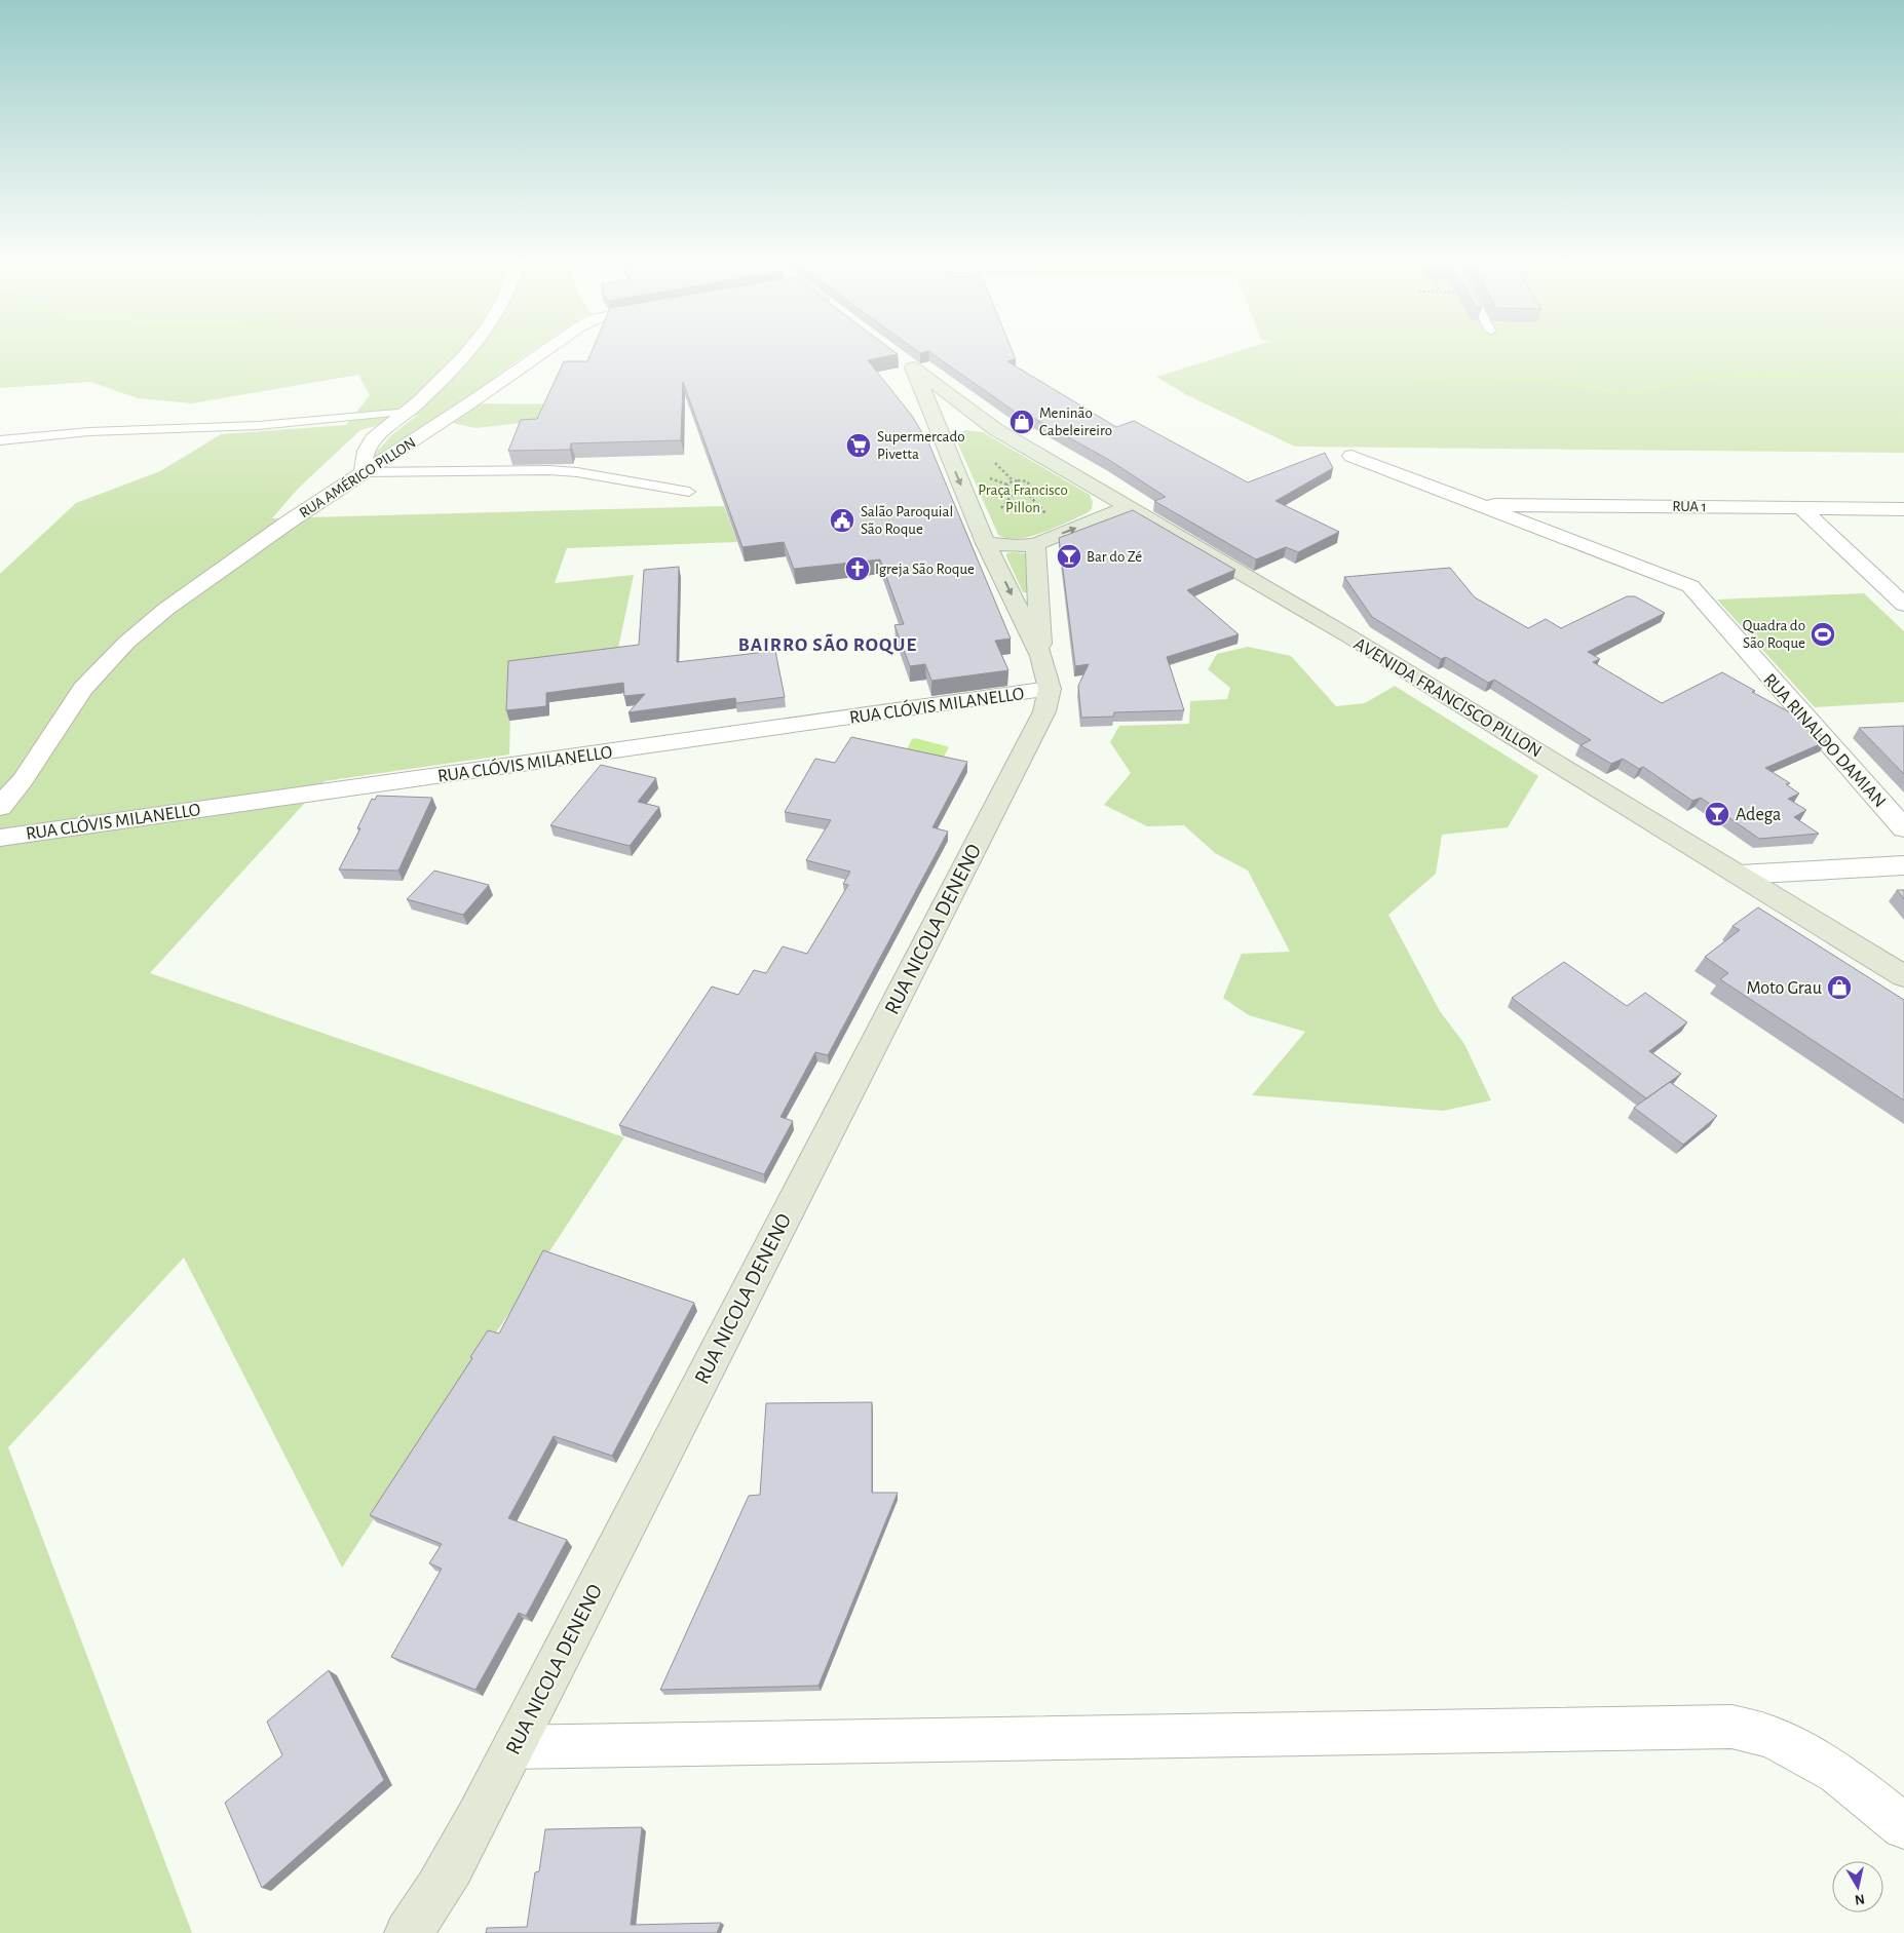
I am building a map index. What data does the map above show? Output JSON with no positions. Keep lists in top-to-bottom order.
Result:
{
  "streets": {
    "street": [
      "RUA AMÉRICO PILLON",
      "RUA 1",
      "AVENIDA FRANCISCO PILLON",
      "RUA CLÓVIS MILANELLO",
      "RUA RINALDO DAMIAN",
      "RUA NICOLA DENENO"
    ]
  },
  "crossings": [
    ["RUA 1", "RUA RINALDO DAMIAN"],
    ["RUA CLÓVIS MILANELLO", "RUA NICOLA DENENO"]
  ],
  "districts": ["BAIRRO SÃO ROQUE"],
  "parks": ["Praça Francisco Pillon"],
  "places": {
    "shop": ["Meninão Cabeleireiro", "Moto Grau"],
    "supermarket": ["Supermercado Pivetta"],
    "public building": ["Salão Paroquial São Roque"],
    "bar": ["Bar do Zé", "Adega"],
    "church": ["Igreja São Roque"],
    "sports": ["Quadra do São Roque"]
  },
  "north": "bottom"
}
